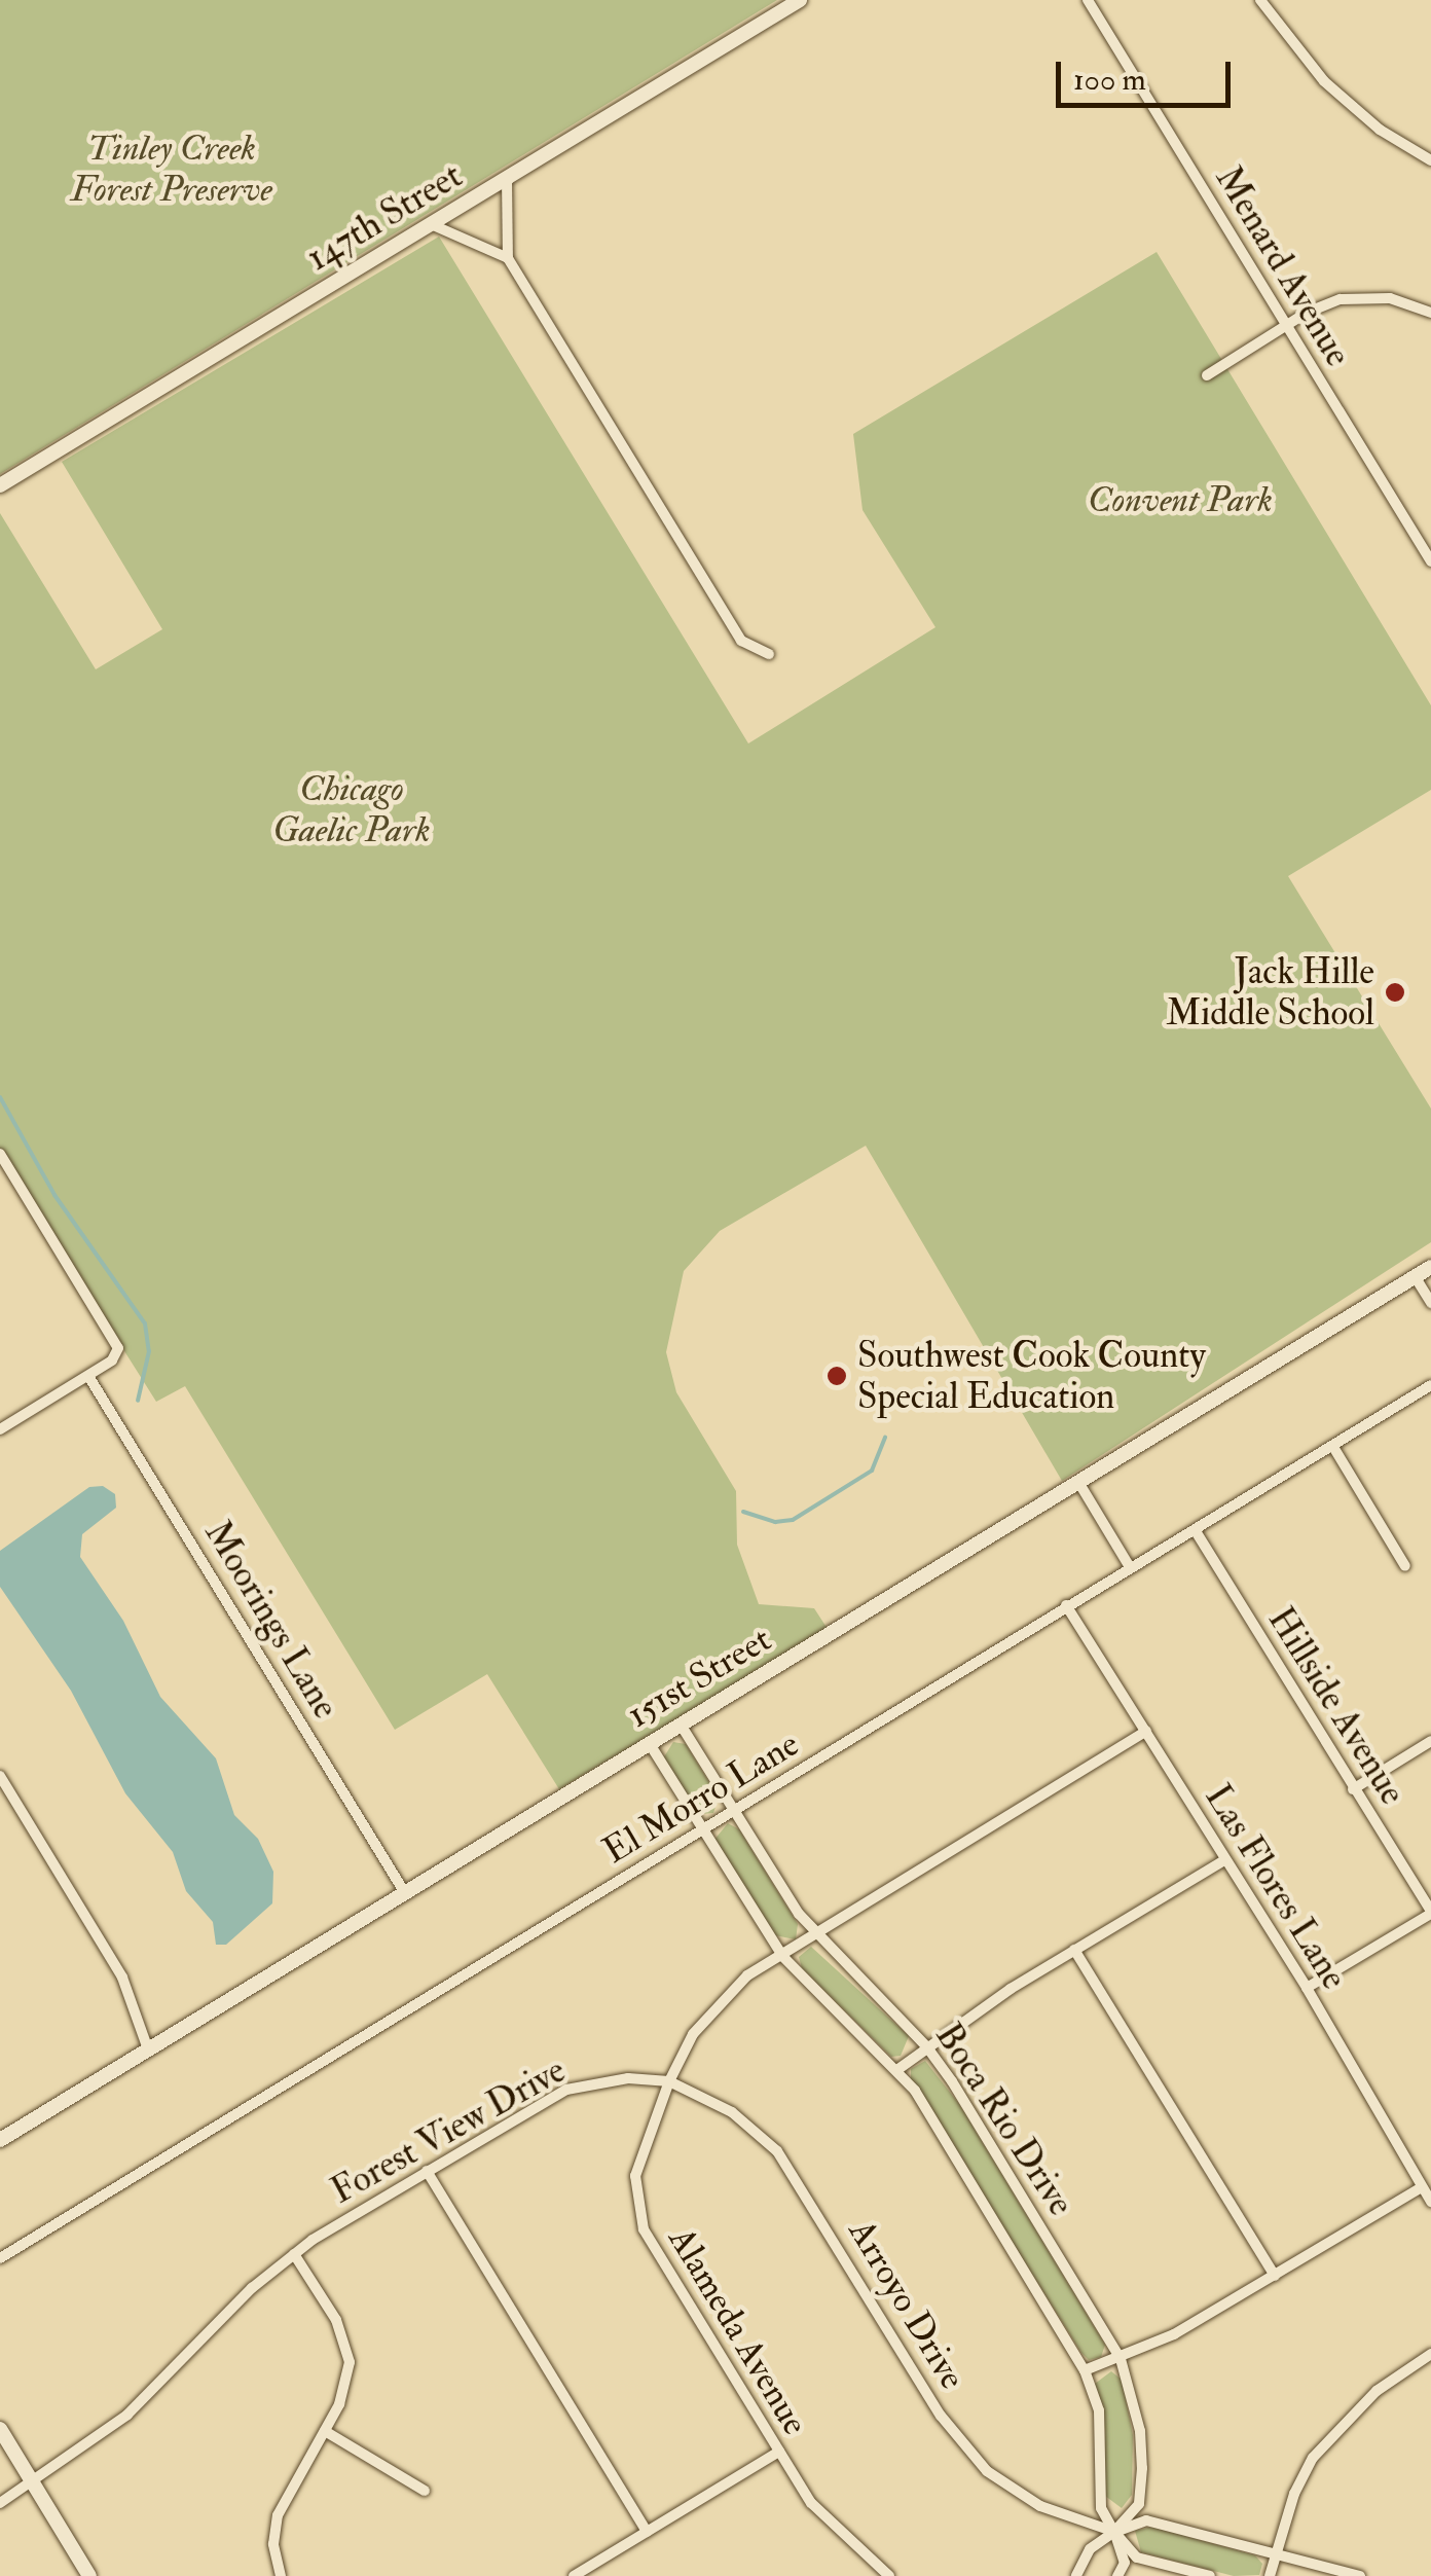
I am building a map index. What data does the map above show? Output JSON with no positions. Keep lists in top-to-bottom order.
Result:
{
  "streets": {
    "street": [
      "147th Street",
      "Menard Avenue",
      "Moorings Lane",
      "151st Street",
      "Hillside Avenue",
      "El Morro Lane",
      "Las Flores Lane",
      "Boca Rio Drive",
      "Forest View Drive",
      "Arroyo Drive",
      "Alameda Avenue"
    ]
  },
  "crossings": [
    ["Moorings Lane", "151st Street"],
    ["151st Street", "Boca Rio Drive"],
    ["Hillside Avenue", "El Morro Lane"],
    ["El Morro Lane", "Las Flores Lane"],
    ["El Morro Lane", "Boca Rio Drive"],
    ["Boca Rio Drive", "Arroyo Drive"],
    ["Forest View Drive", "Arroyo Drive"],
    ["Forest View Drive", "Alameda Avenue"],
    ["Arroyo Drive", "Alameda Avenue"]
  ],
  "parks": ["Tinley Creek Forest Preserve", "Convent Park", "Chicago Gaelic Park"],
  "places": ["Jack Hille Middle School", "Southwest Cook County Special Education"],
  "scale_bar": "100 m"
}
